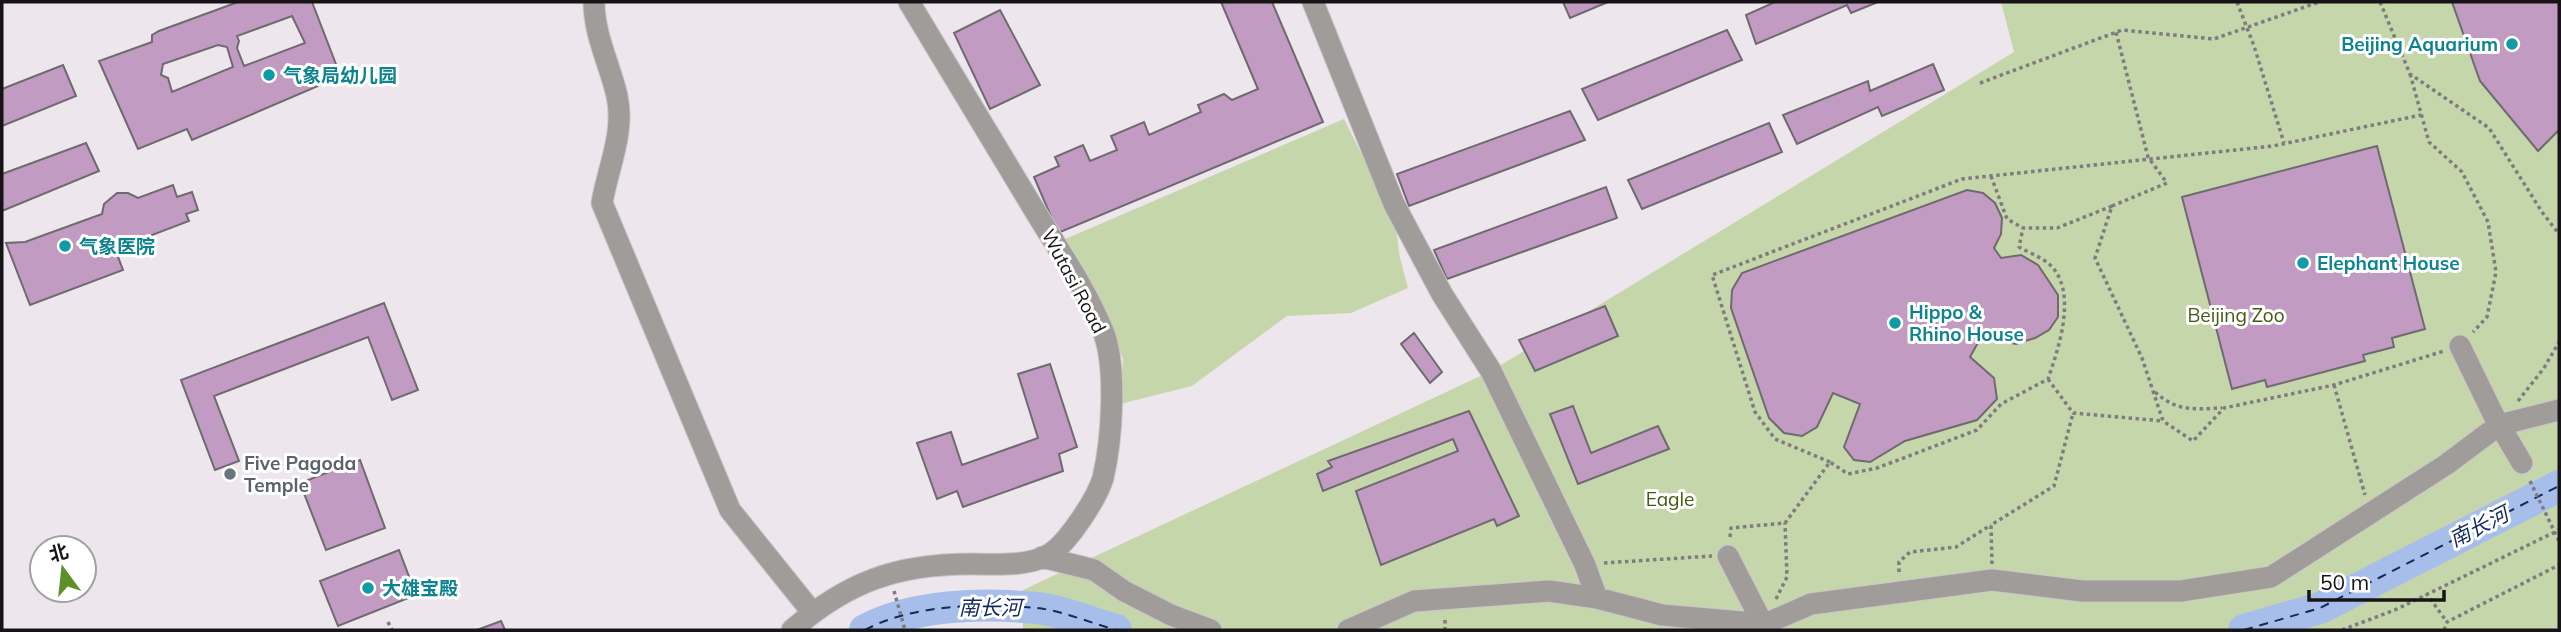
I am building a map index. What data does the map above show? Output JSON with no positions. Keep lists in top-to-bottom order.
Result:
{
  "streets": {
    "street": ["Wutasi Road"]
  },
  "water": ["南长河"],
  "parks": ["Beijing Zoo", "Eagle"],
  "places": [
    "Beijing Aquarium",
    "气象局幼儿园",
    "气象医院",
    "Elephant House",
    "Hippo & Rhino House",
    "Five Pagoda Temple",
    "大雄宝殿"
  ],
  "scale_bar": "50 m",
  "north": "top"
}
